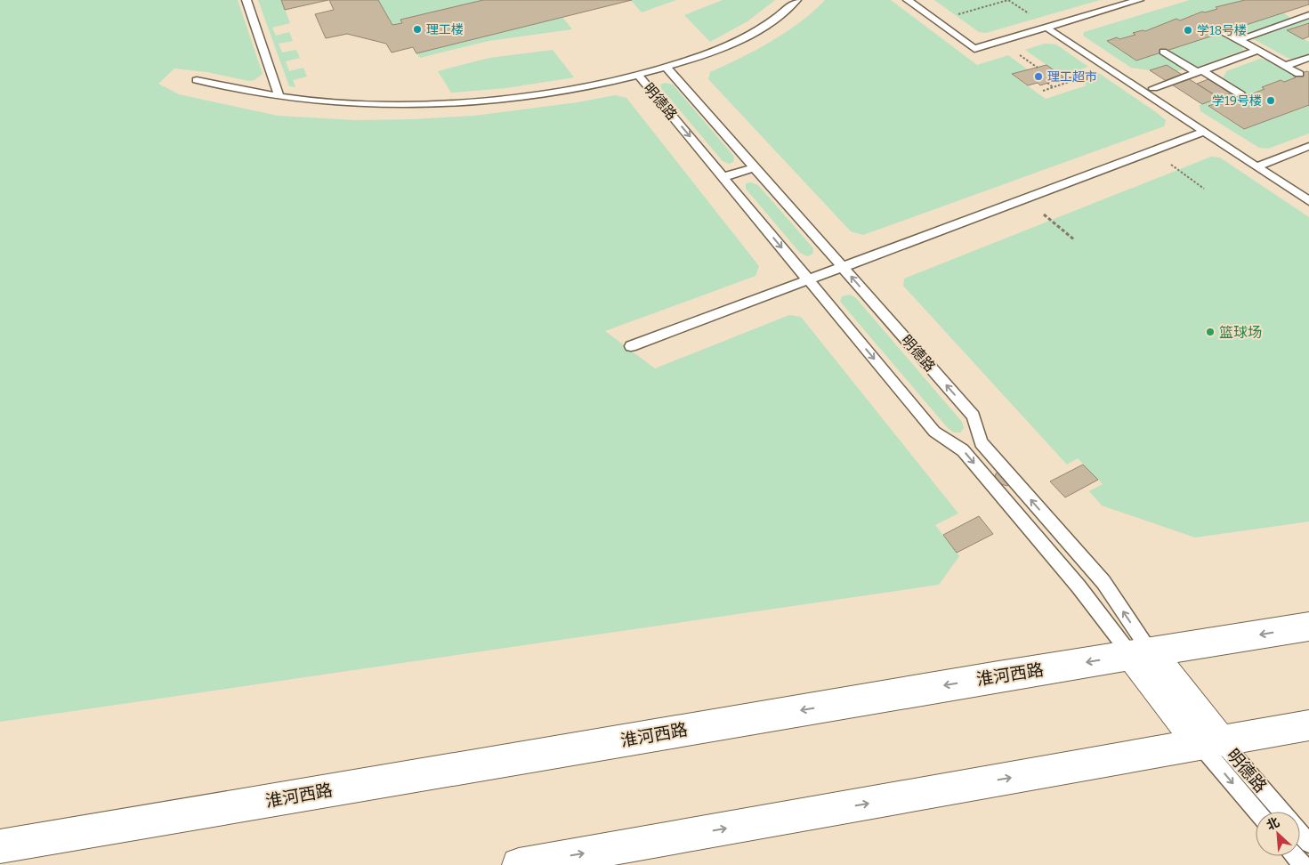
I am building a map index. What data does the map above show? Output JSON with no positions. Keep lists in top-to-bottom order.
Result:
{
  "streets": {
    "main road": ["淮河西路"],
    "lane": ["明德路"]
  },
  "crossings": [
    ["明德路", "淮河西路"]
  ],
  "places": [
    "理工楼",
    "学18号楼",
    "理工超市",
    "学19号楼",
    "篮球场"
  ],
  "north": "top left"
}
